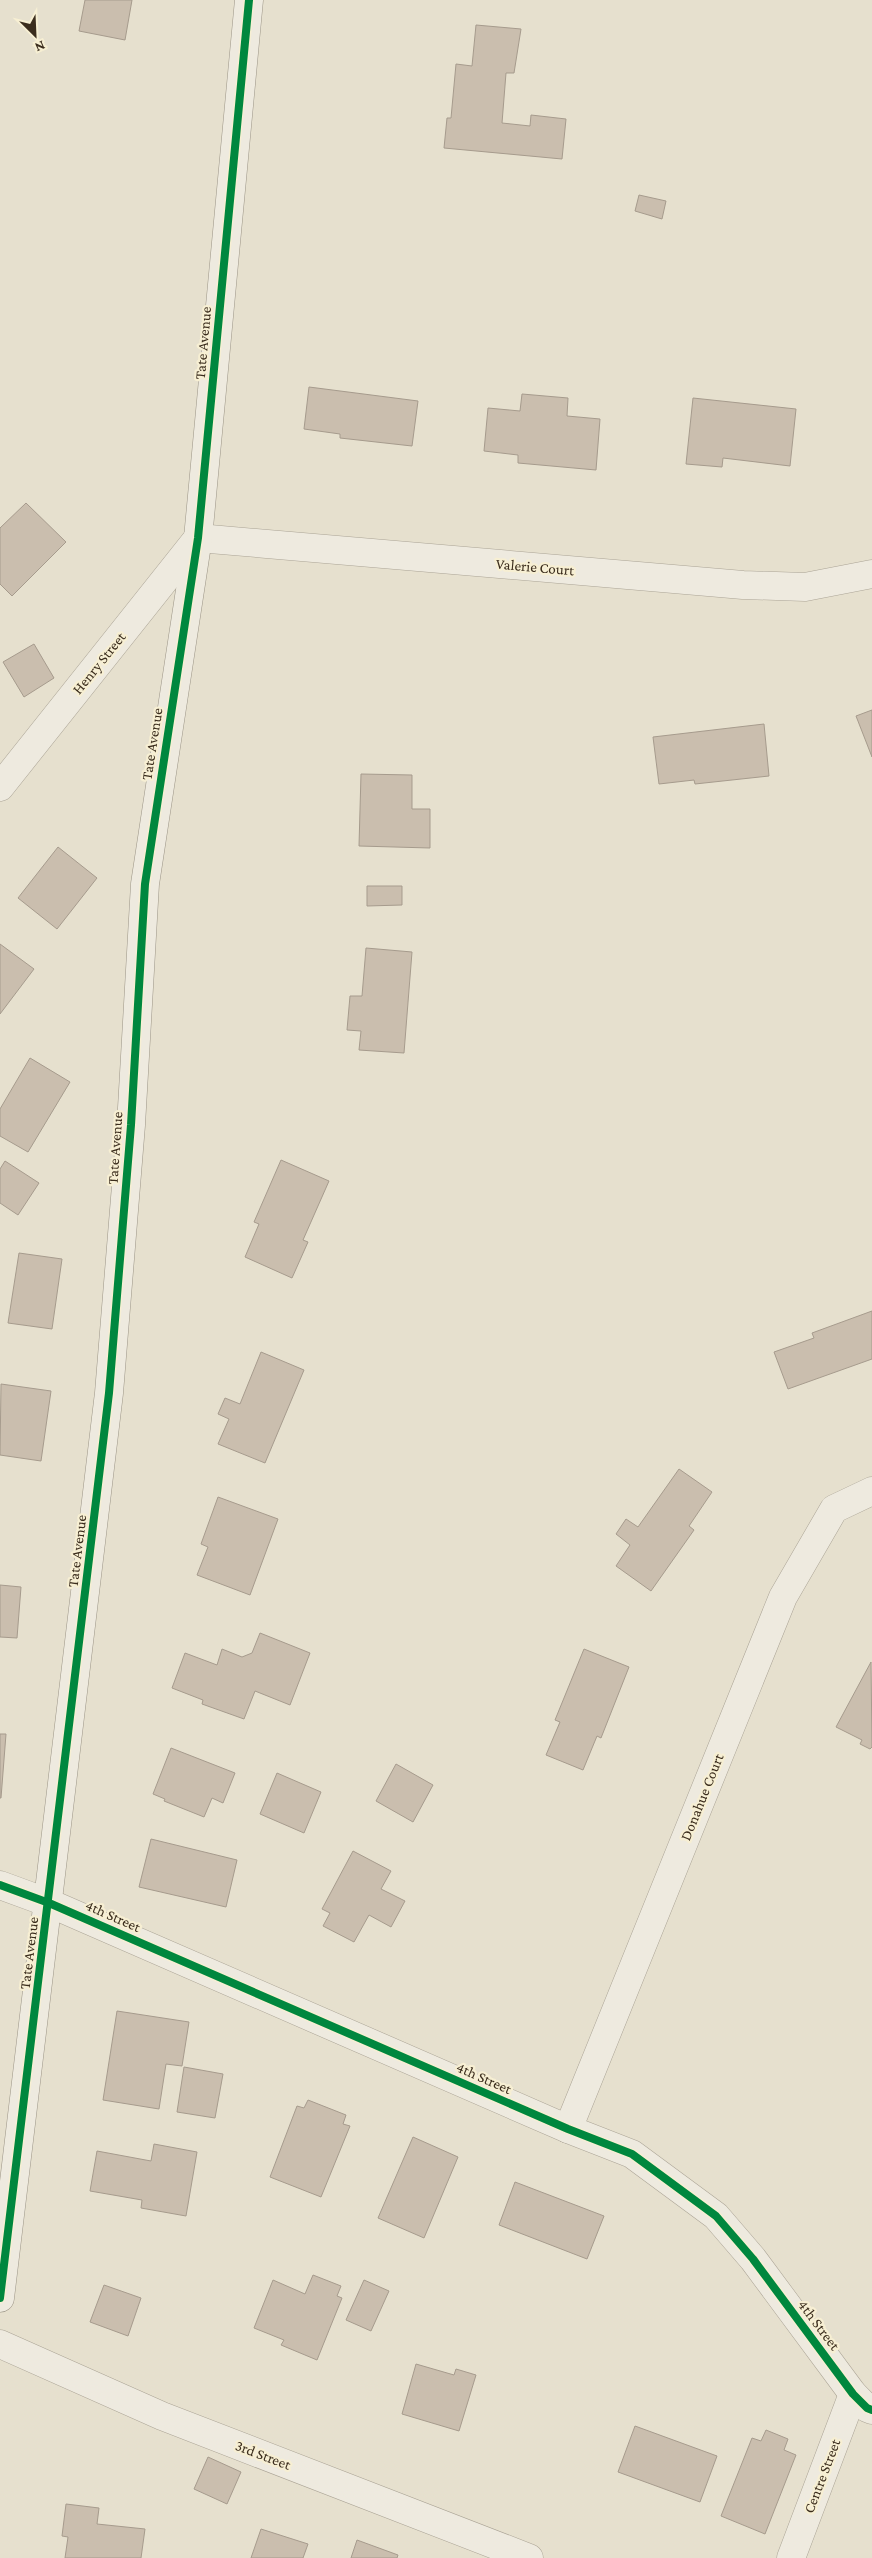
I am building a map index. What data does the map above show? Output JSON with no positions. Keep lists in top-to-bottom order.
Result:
{
  "streets": {
    "street": [
      "Tate Avenue",
      "Valerie Court",
      "Henry Street",
      "Donahue Court",
      "4th Street",
      "3rd Street",
      "Centre Street"
    ]
  },
  "crossings": [
    ["Tate Avenue", "Valerie Court"],
    ["Tate Avenue", "Henry Street"],
    ["Tate Avenue", "4th Street"],
    ["Valerie Court", "Henry Street"],
    ["Donahue Court", "4th Street"],
    ["4th Street", "Centre Street"]
  ],
  "north": "bottom right"
}
